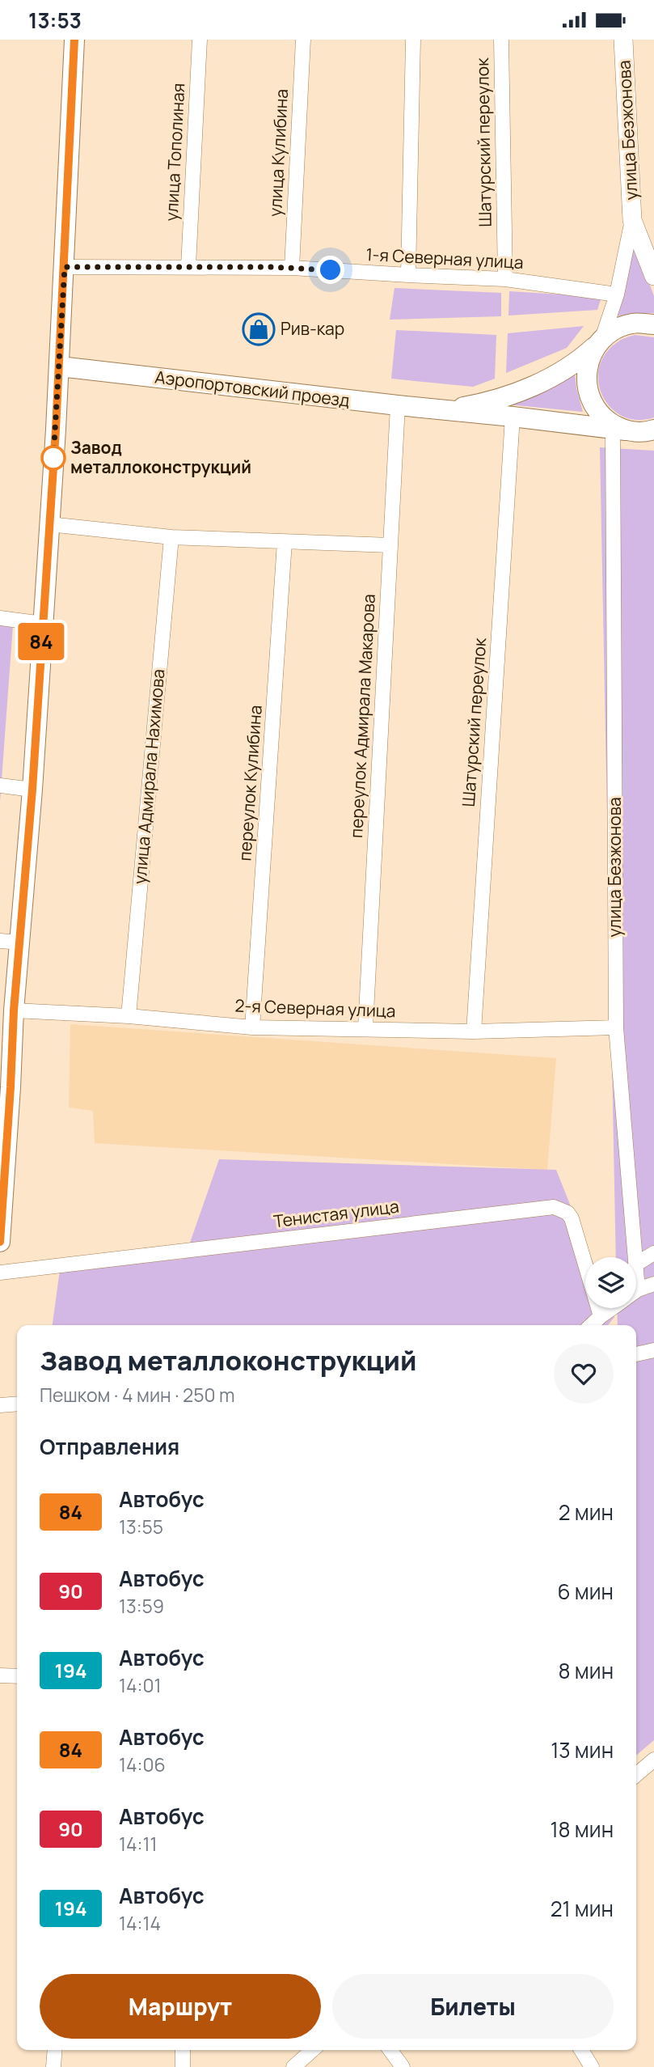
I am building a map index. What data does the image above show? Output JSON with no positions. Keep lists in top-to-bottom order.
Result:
{
  "streets": {
    "main road": ["Аэропортовский проезд"],
    "street": [
      "улица Безжонова",
      "Шатурский переулок",
      "улица Тополиная",
      "улица Кулибина",
      "1-я Северная улица",
      "переулок Адмирала Макарова",
      "улица Адмирала Нахимова",
      "переулок Кулибина",
      "2-я Северная улица",
      "Тенистая улица"
    ]
  },
  "crossings": [
    ["улица Безжонова", "Аэропортовский проезд"],
    ["улица Безжонова", "2-я Северная улица"],
    ["Шатурский переулок", "1-я Северная улица"],
    ["Шатурский переулок", "Аэропортовский проезд"],
    ["Шатурский переулок", "2-я Северная улица"],
    ["улица Тополиная", "1-я Северная улица"],
    ["улица Кулибина", "1-я Северная улица"],
    ["Аэропортовский проезд", "переулок Адмирала Макарова"],
    ["переулок Адмирала Макарова", "2-я Северная улица"],
    ["улица Адмирала Нахимова", "2-я Северная улица"],
    ["переулок Кулибина", "2-я Северная улица"]
  ],
  "places": {
    "shop": ["Рив-кар"],
    "other": ["Завод металлоконструкций"]
  },
  "lines": ["bus line 84"],
  "page": {
    "status": "13:53",
    "on_map": "84",
    "heading": [
      ["Завод металлоконструкций", "Пешком · 4 мин · 250 m"],
      "Отправления"
    ],
    "list": [
      {
        "mark": "84",
        "name": "Автобус",
        "note": "13:55",
        "value": "2 мин"
      },
      {
        "mark": "90",
        "name": "Автобус",
        "note": "13:59",
        "value": "6 мин"
      },
      {
        "mark": "194",
        "name": "Автобус",
        "note": "14:01",
        "value": "8 мин"
      },
      {
        "mark": "84",
        "name": "Автобус",
        "note": "14:06",
        "value": "13 мин"
      },
      {
        "mark": "90",
        "name": "Автобус",
        "note": "14:11",
        "value": "18 мин"
      },
      {
        "mark": "194",
        "name": "Автобус",
        "note": "14:14",
        "value": "21 мин"
      }
    ],
    "buttons": ["Маршрут", "Билеты"]
  }
}
